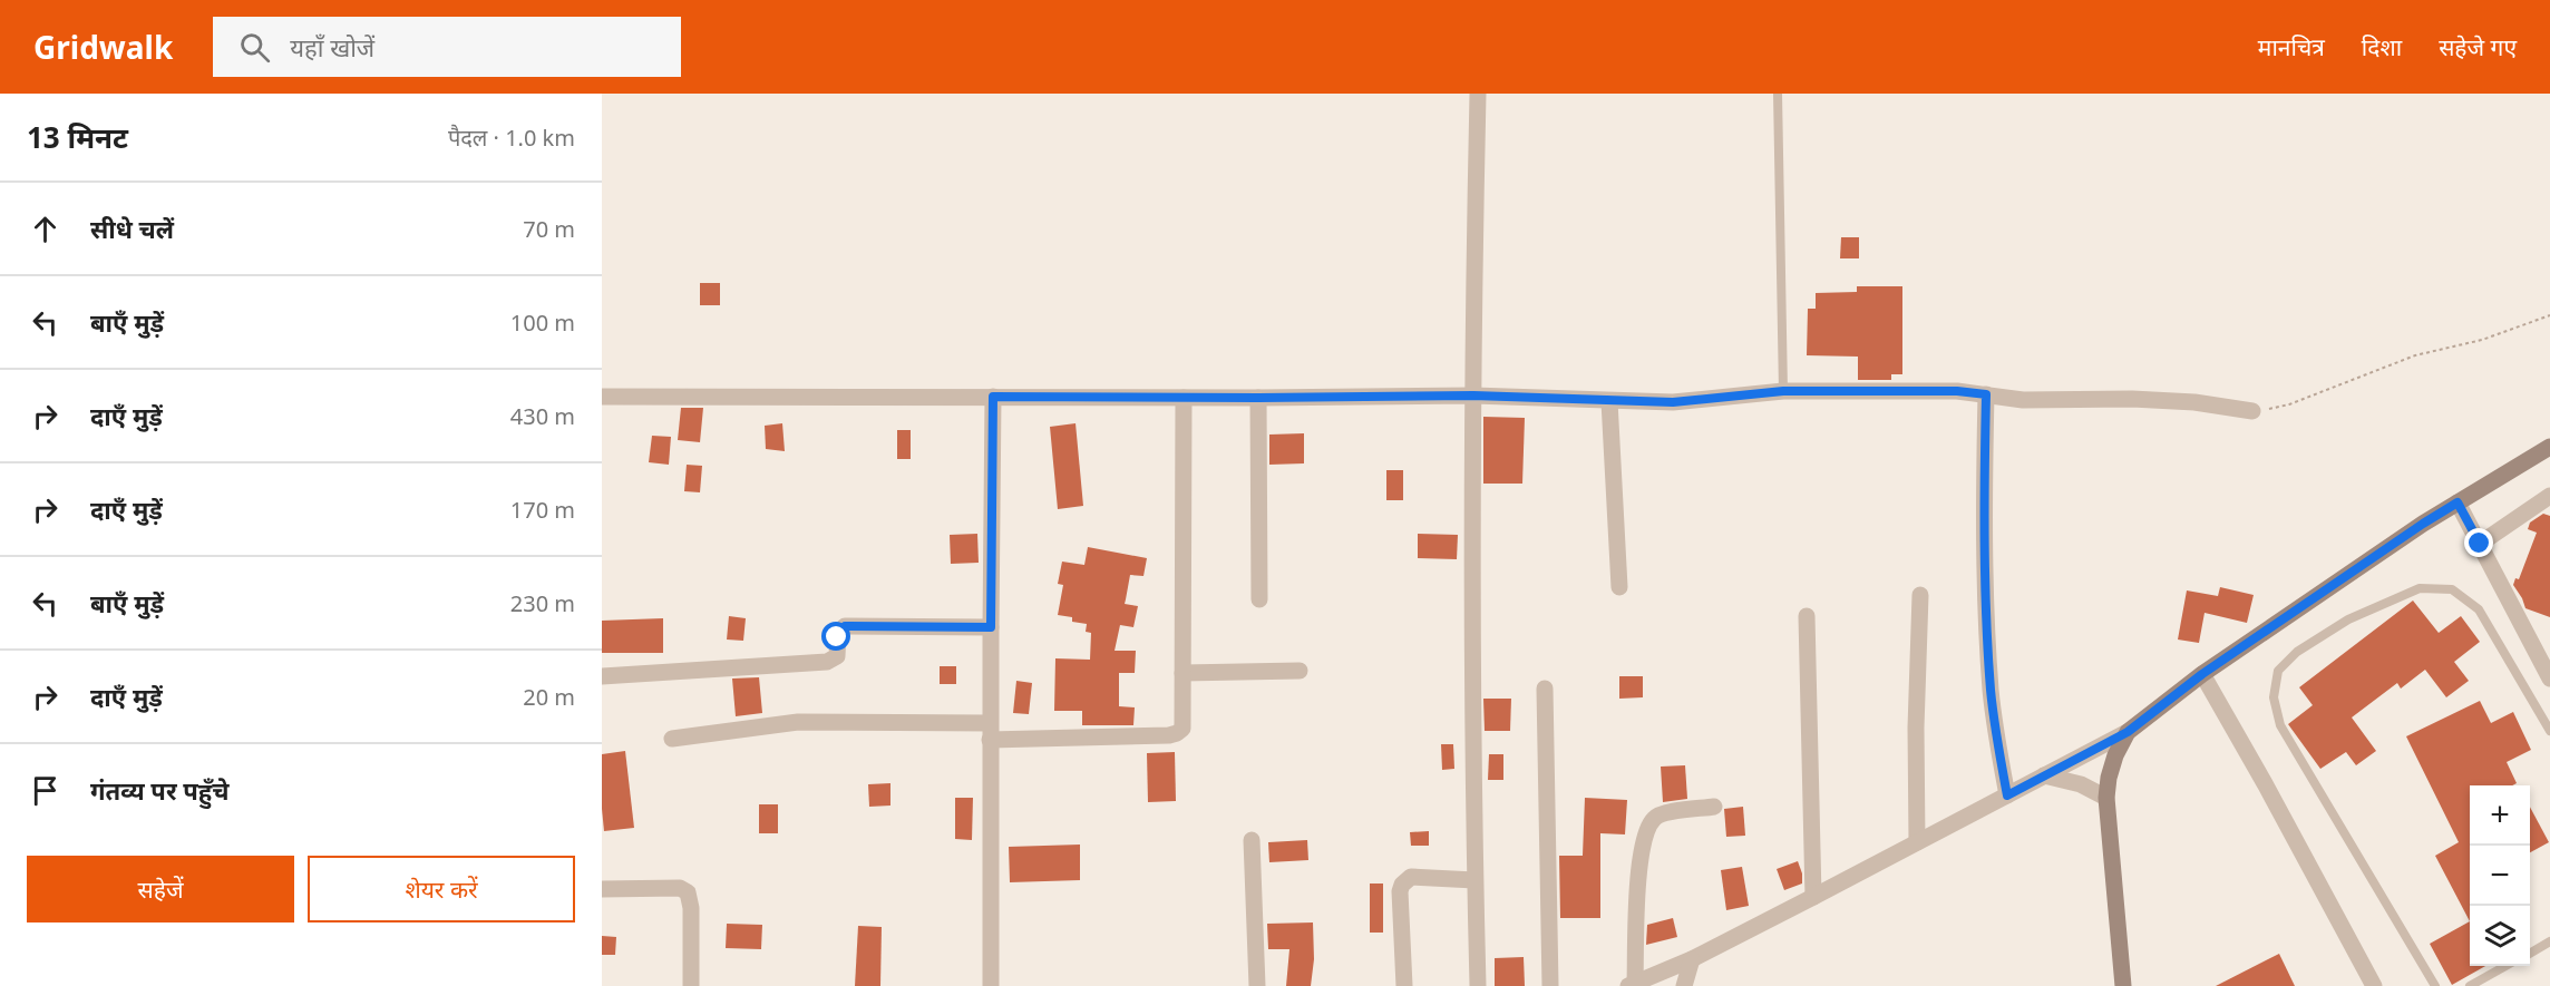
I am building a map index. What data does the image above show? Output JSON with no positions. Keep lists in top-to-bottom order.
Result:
{
  "page": {
    "header": "Gridwalk",
    "search": "यहाँ खोजें",
    "nav": ["मानचित्र", "दिशा", "सहेजे गए"],
    "heading": ["13 मिनट", "पैदल · 1.0 km"],
    "list": [
      ["सीधे चलें", "70 m"],
      ["बाएँ मुड़ें", "100 m"],
      ["दाएँ मुड़ें", "430 m"],
      ["दाएँ मुड़ें", "170 m"],
      ["बाएँ मुड़ें", "230 m"],
      ["दाएँ मुड़ें", "20 m"],
      "गंतव्य पर पहुँचे"
    ],
    "map_buttons": ["+", "−"],
    "buttons": ["सहेजें", "शेयर करें"]
  }
}
